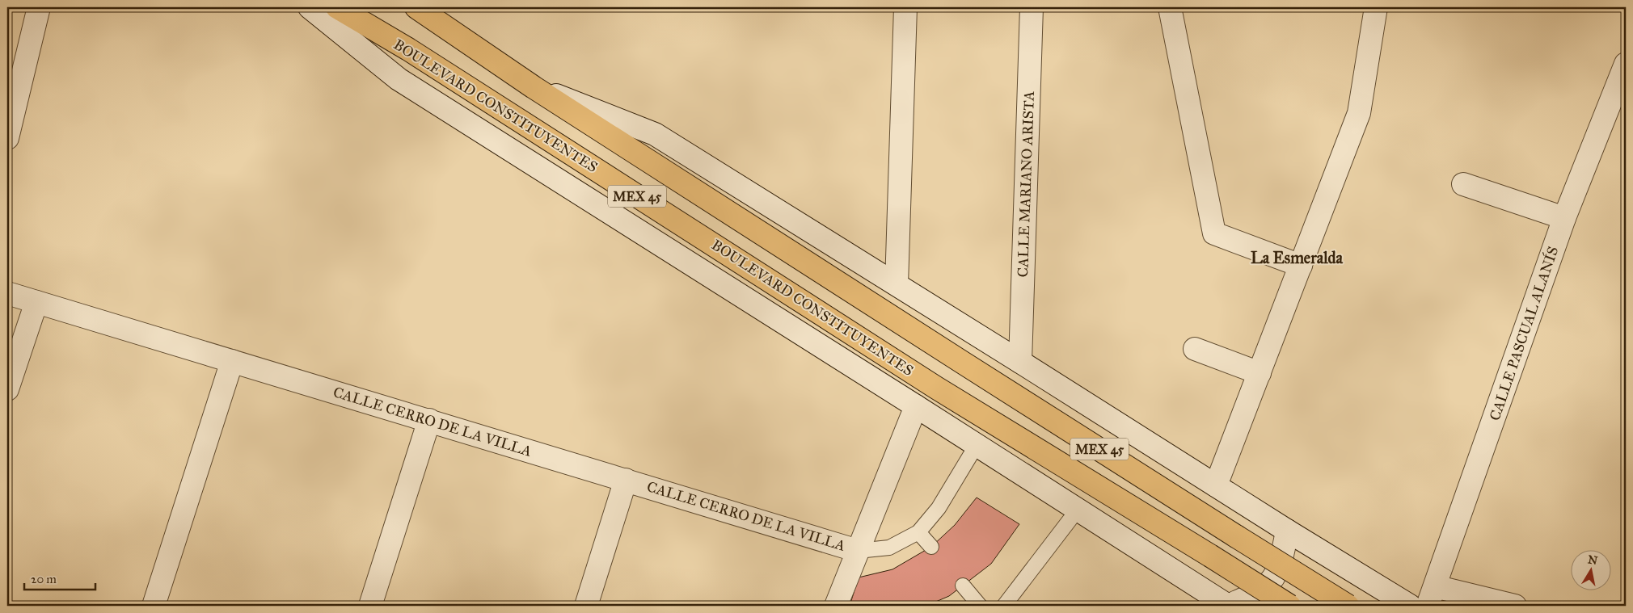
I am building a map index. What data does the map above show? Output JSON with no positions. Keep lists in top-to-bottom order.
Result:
{
  "streets": {
    "highway": ["BOULEVARD CONSTITUYENTES", "MEX 45"],
    "street": ["CALLE MARIANO ARISTA", "CALLE PASCUAL ALANÍS", "CALLE CERRO DE LA VILLA"]
  },
  "districts": ["La Esmeralda"],
  "scale_bar": "20 m",
  "north": "top"
}
